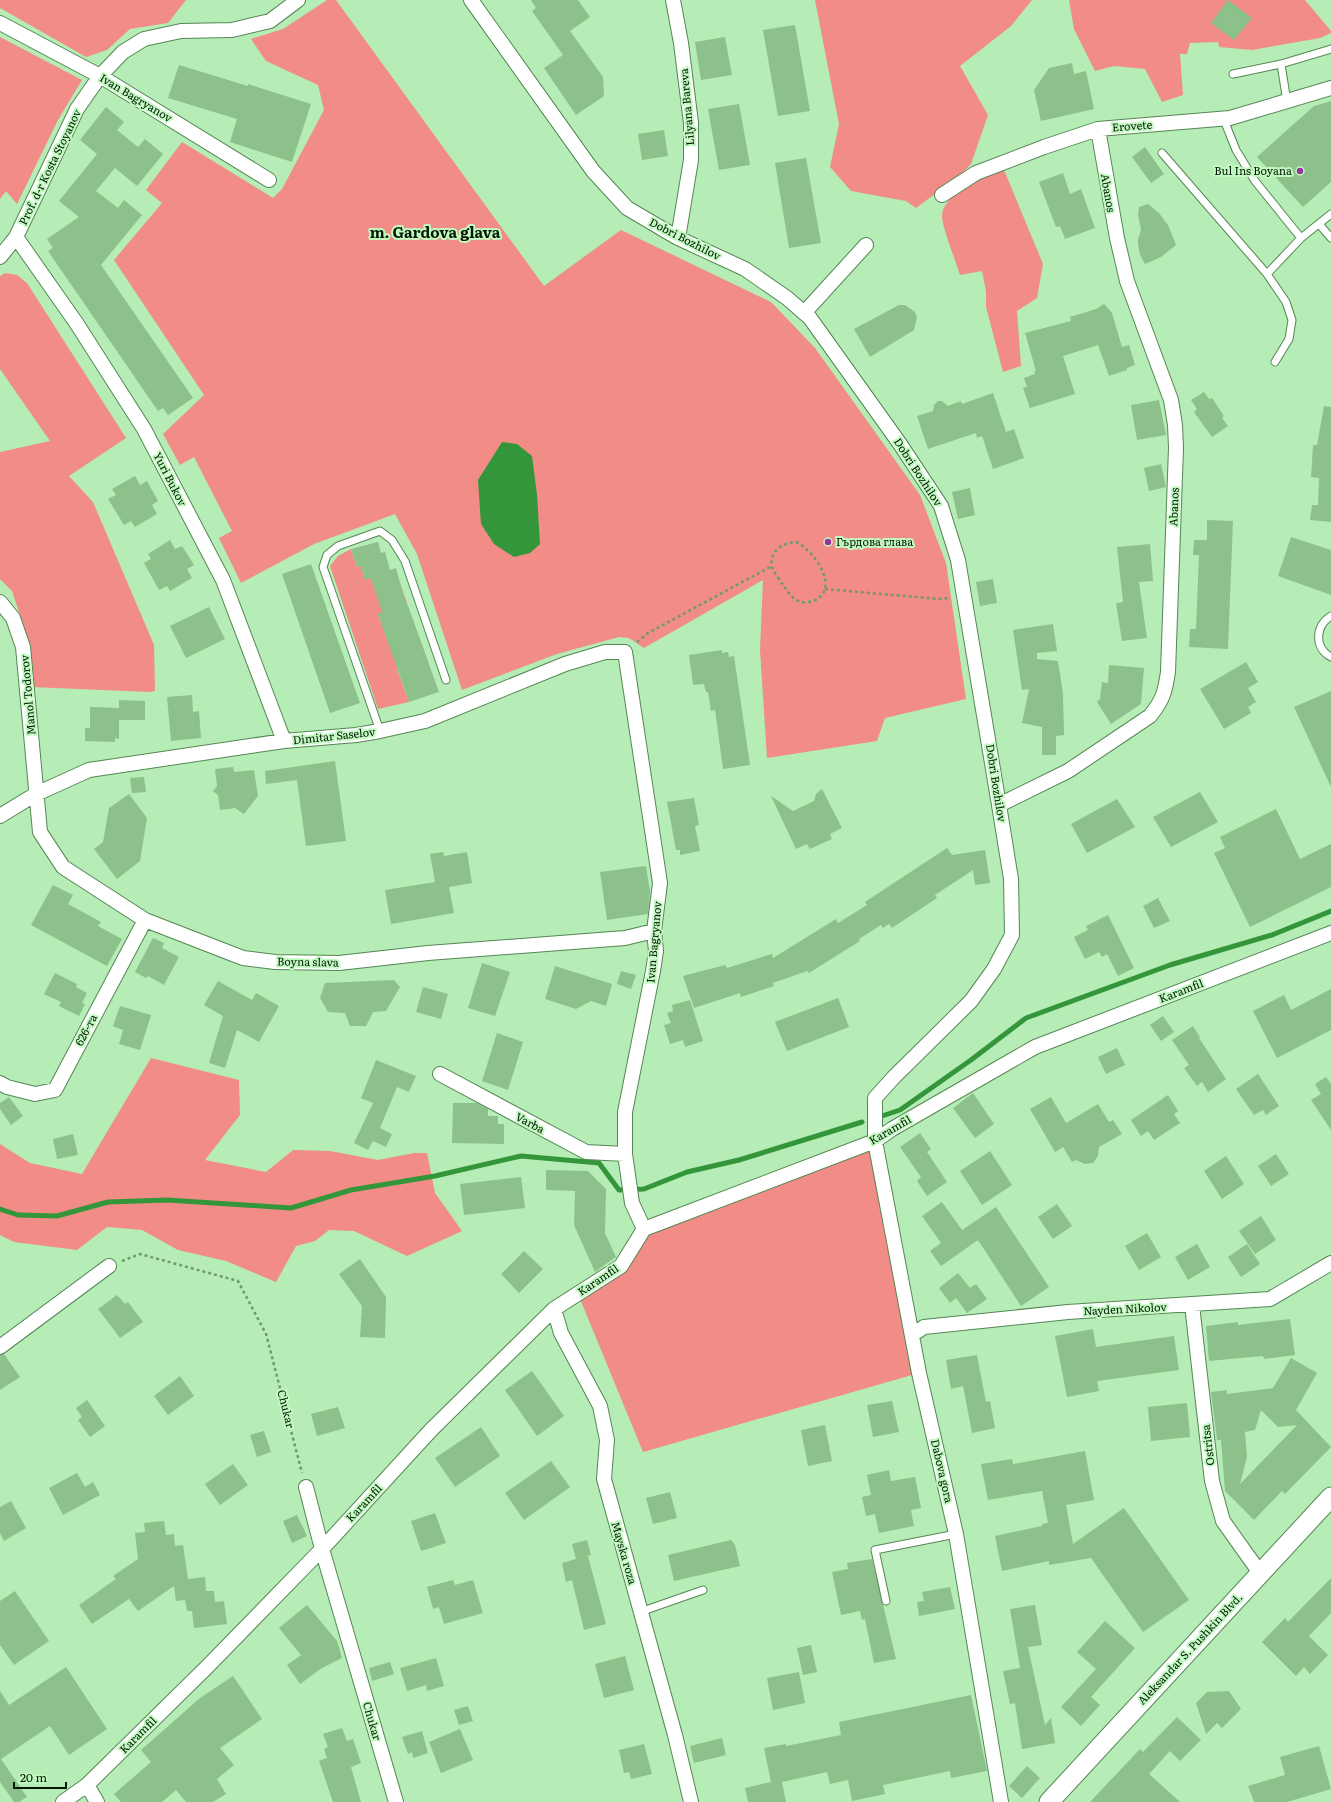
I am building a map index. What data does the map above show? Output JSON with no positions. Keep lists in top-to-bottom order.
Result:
{
  "streets": {
    "main road": ["Aleksandar S. Pushkin Blvd."],
    "street": [
      "Ivan Bagryanov",
      "Lilyana Bareva",
      "Erovete",
      "Prof. d-r Kosta Stoyanov",
      "Abanos",
      "Dobri Bozhilov",
      "Yuri Bukov",
      "Manol Todorov",
      "Dimitar Saselov",
      "Boyna slava",
      "Karamfil",
      "626-та",
      "Varba",
      "Nayden Nikolov",
      "Chukar",
      "Ostritsa",
      "Dabova gora",
      "Mayska roza"
    ]
  },
  "crossings": [
    ["Ivan Bagryanov", "Prof. d-r Kosta Stoyanov"],
    ["Ivan Bagryanov", "Dimitar Saselov"],
    ["Ivan Bagryanov", "Boyna slava"],
    ["Ivan Bagryanov", "Karamfil"],
    ["Ivan Bagryanov", "Varba"],
    ["Lilyana Bareva", "Dobri Bozhilov"],
    ["Erovete", "Abanos"],
    ["Prof. d-r Kosta Stoyanov", "Yuri Bukov"],
    ["Abanos", "Dobri Bozhilov"],
    ["Dobri Bozhilov", "Karamfil"],
    ["Dobri Bozhilov", "Dabova gora"],
    ["Yuri Bukov", "Dimitar Saselov"],
    ["Manol Todorov", "Dimitar Saselov"],
    ["Manol Todorov", "Boyna slava"],
    ["Dimitar Saselov", "Boyna slava"],
    ["Boyna slava", "626-та"],
    ["Karamfil", "Chukar"],
    ["Karamfil", "Dabova gora"],
    ["Karamfil", "Mayska roza"],
    ["Nayden Nikolov", "Ostritsa"],
    ["Nayden Nikolov", "Dabova gora"],
    ["Ostritsa", "Aleksandar S. Pushkin Blvd."]
  ],
  "districts": ["m. Gardova glava"],
  "places": ["Bul Ins Boyana", "Гърдова глава"],
  "scale_bar": "20 m"
}
